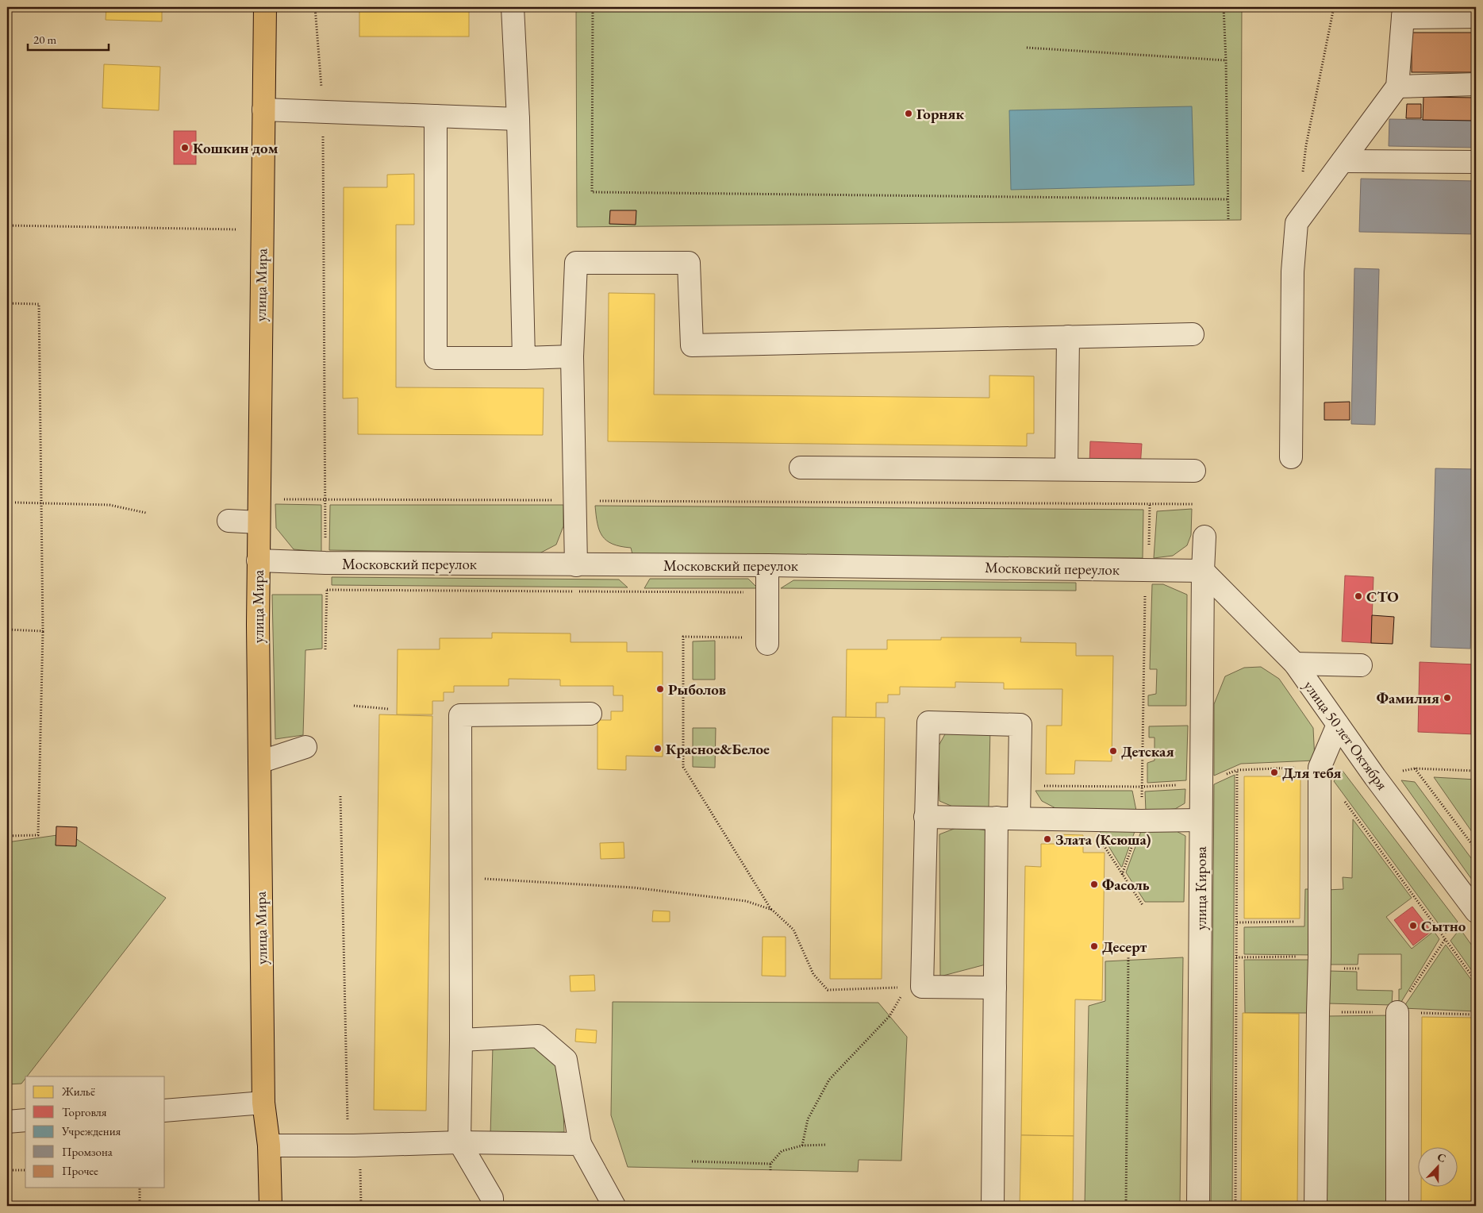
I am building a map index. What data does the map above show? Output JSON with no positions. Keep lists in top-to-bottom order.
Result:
{
  "streets": {
    "main road": ["улица Мира"],
    "street": ["Московский переулок", "улица 50 лет Октября", "улица Кирова"]
  },
  "crossings": [
    ["улица Мира", "Московский переулок"],
    ["Московский переулок", "улица 50 лет Октября"],
    ["Московский переулок", "улица Кирова"],
    ["улица 50 лет Октября", "улица Кирова"]
  ],
  "places": [
    "Горняк",
    "Кошкин дом",
    "СТО",
    "Рыболов",
    "Фамилия",
    "Красное&Белое",
    "Детская",
    "Для тебя",
    "Злата (Ксюша)",
    "Фасоль",
    "Сытно",
    "Десерт"
  ],
  "legend": [
    "Жильё",
    "Торговля",
    "Учреждения",
    "Промзона",
    "Прочее"
  ],
  "scale_bar": "20 m",
  "north": "top"
}
